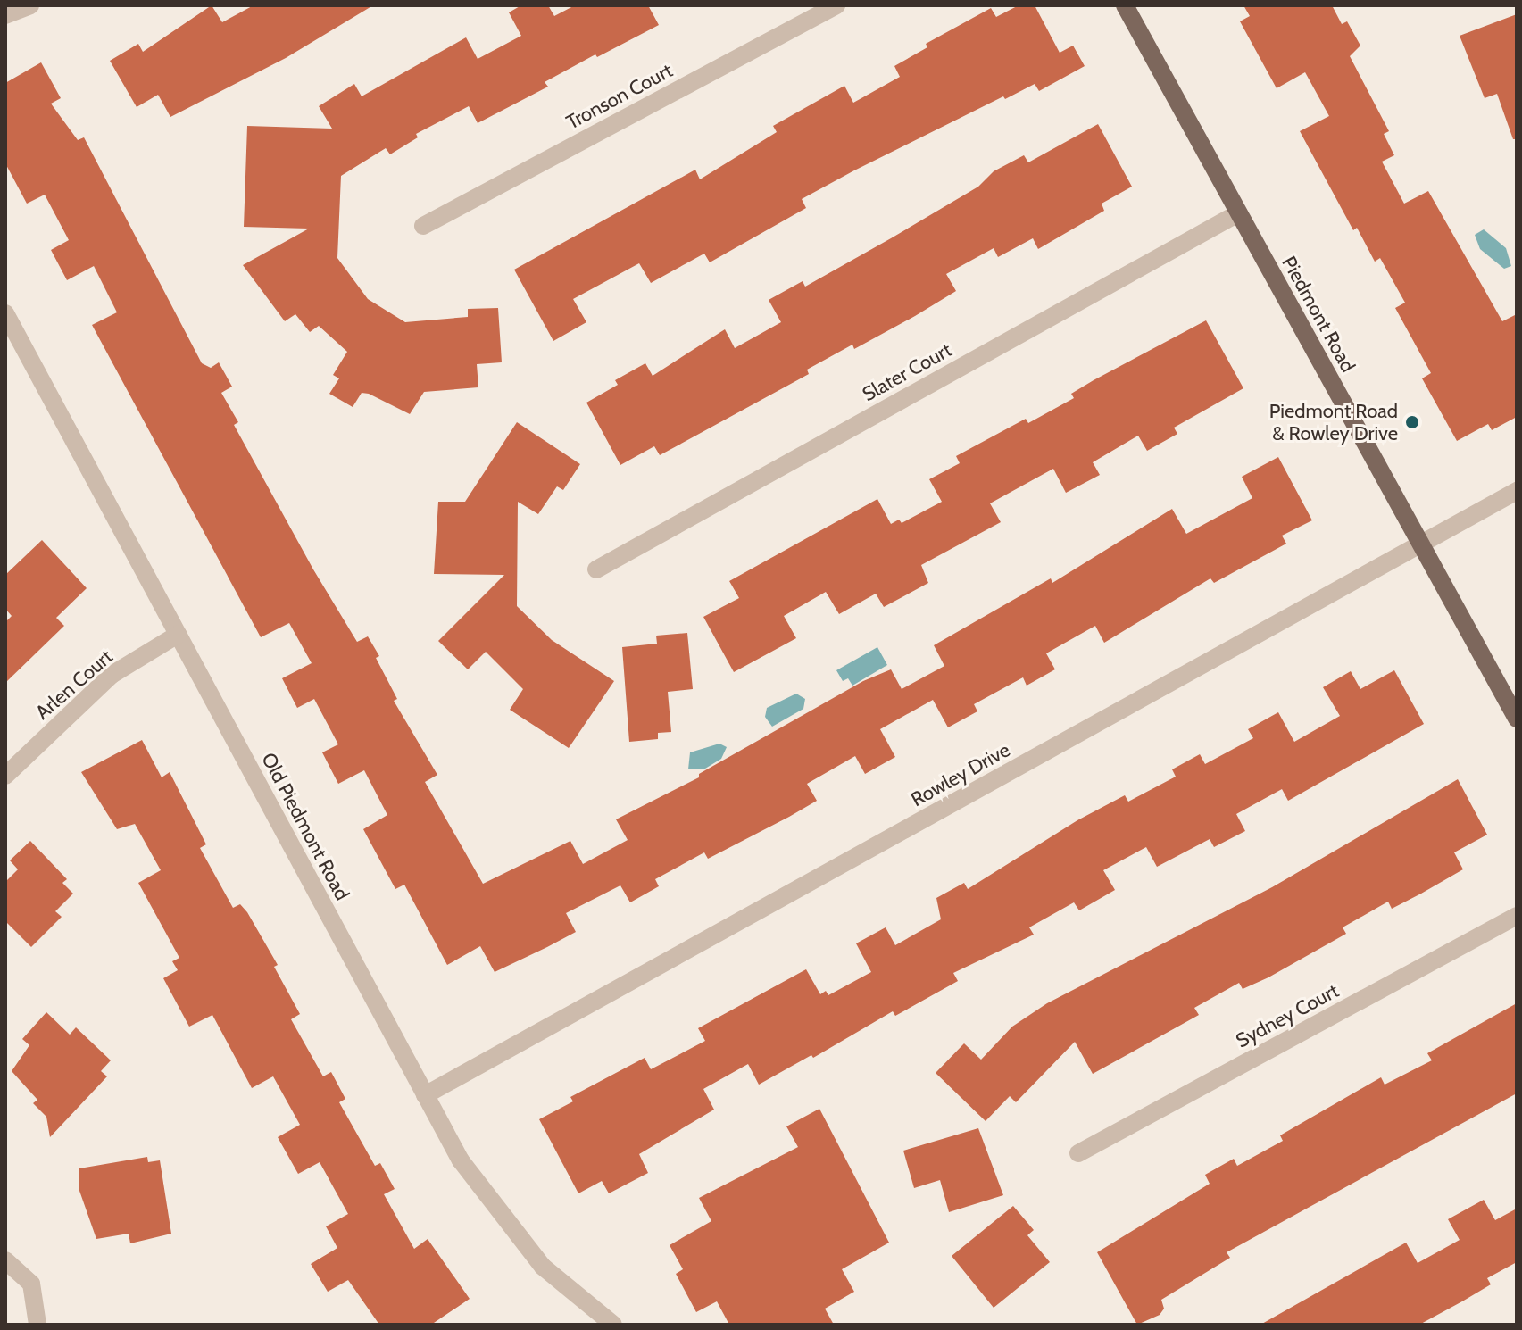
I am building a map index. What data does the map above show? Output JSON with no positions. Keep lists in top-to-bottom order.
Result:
{
  "streets": {
    "main road": ["Piedmont Road"],
    "street": [
      "Tronson Court",
      "Slater Court",
      "Arlen Court",
      "Rowley Drive",
      "Old Piedmont Road",
      "Sydney Court"
    ]
  },
  "crossings": [
    ["Piedmont Road", "Slater Court"],
    ["Piedmont Road", "Rowley Drive"],
    ["Arlen Court", "Old Piedmont Road"],
    ["Rowley Drive", "Old Piedmont Road"]
  ],
  "places": ["Piedmont Road & Rowley Drive"]
}
